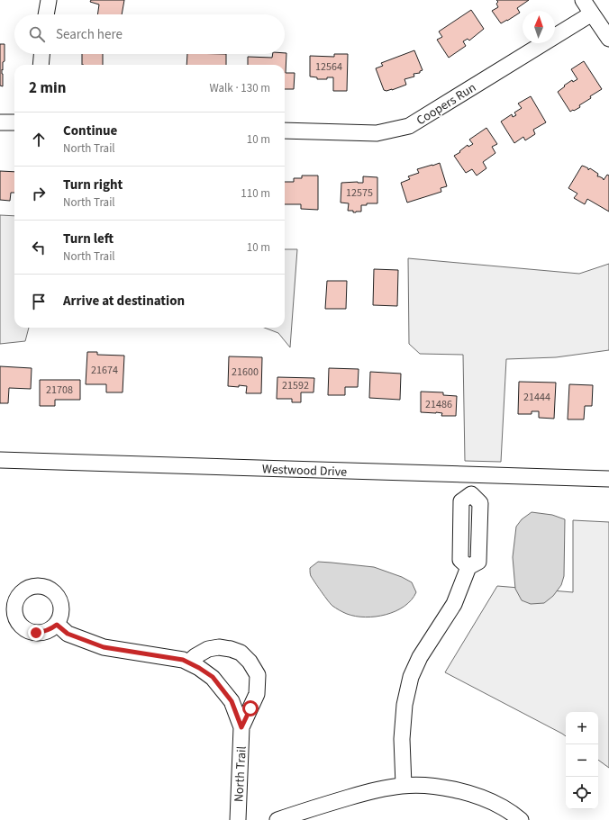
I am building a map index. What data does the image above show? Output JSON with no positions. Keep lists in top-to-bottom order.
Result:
{
  "streets": {
    "street": ["Coopers Run", "Westwood Drive", "North Trail"]
  },
  "house_numbers": [
    "12564",
    "12575",
    "21674",
    "21600",
    "21592",
    "21708",
    "21444",
    "21486"
  ],
  "north": "top",
  "page": {
    "search": "Search here",
    "heading": ["2 min", "Walk · 130 m"],
    "list": [
      ["Continue", "North Trail", "10 m"],
      ["Turn right", "North Trail", "110 m"],
      ["Turn left", "North Trail", "10 m"],
      "Arrive at destination"
    ],
    "map_buttons": ["+", "−"]
  }
}
